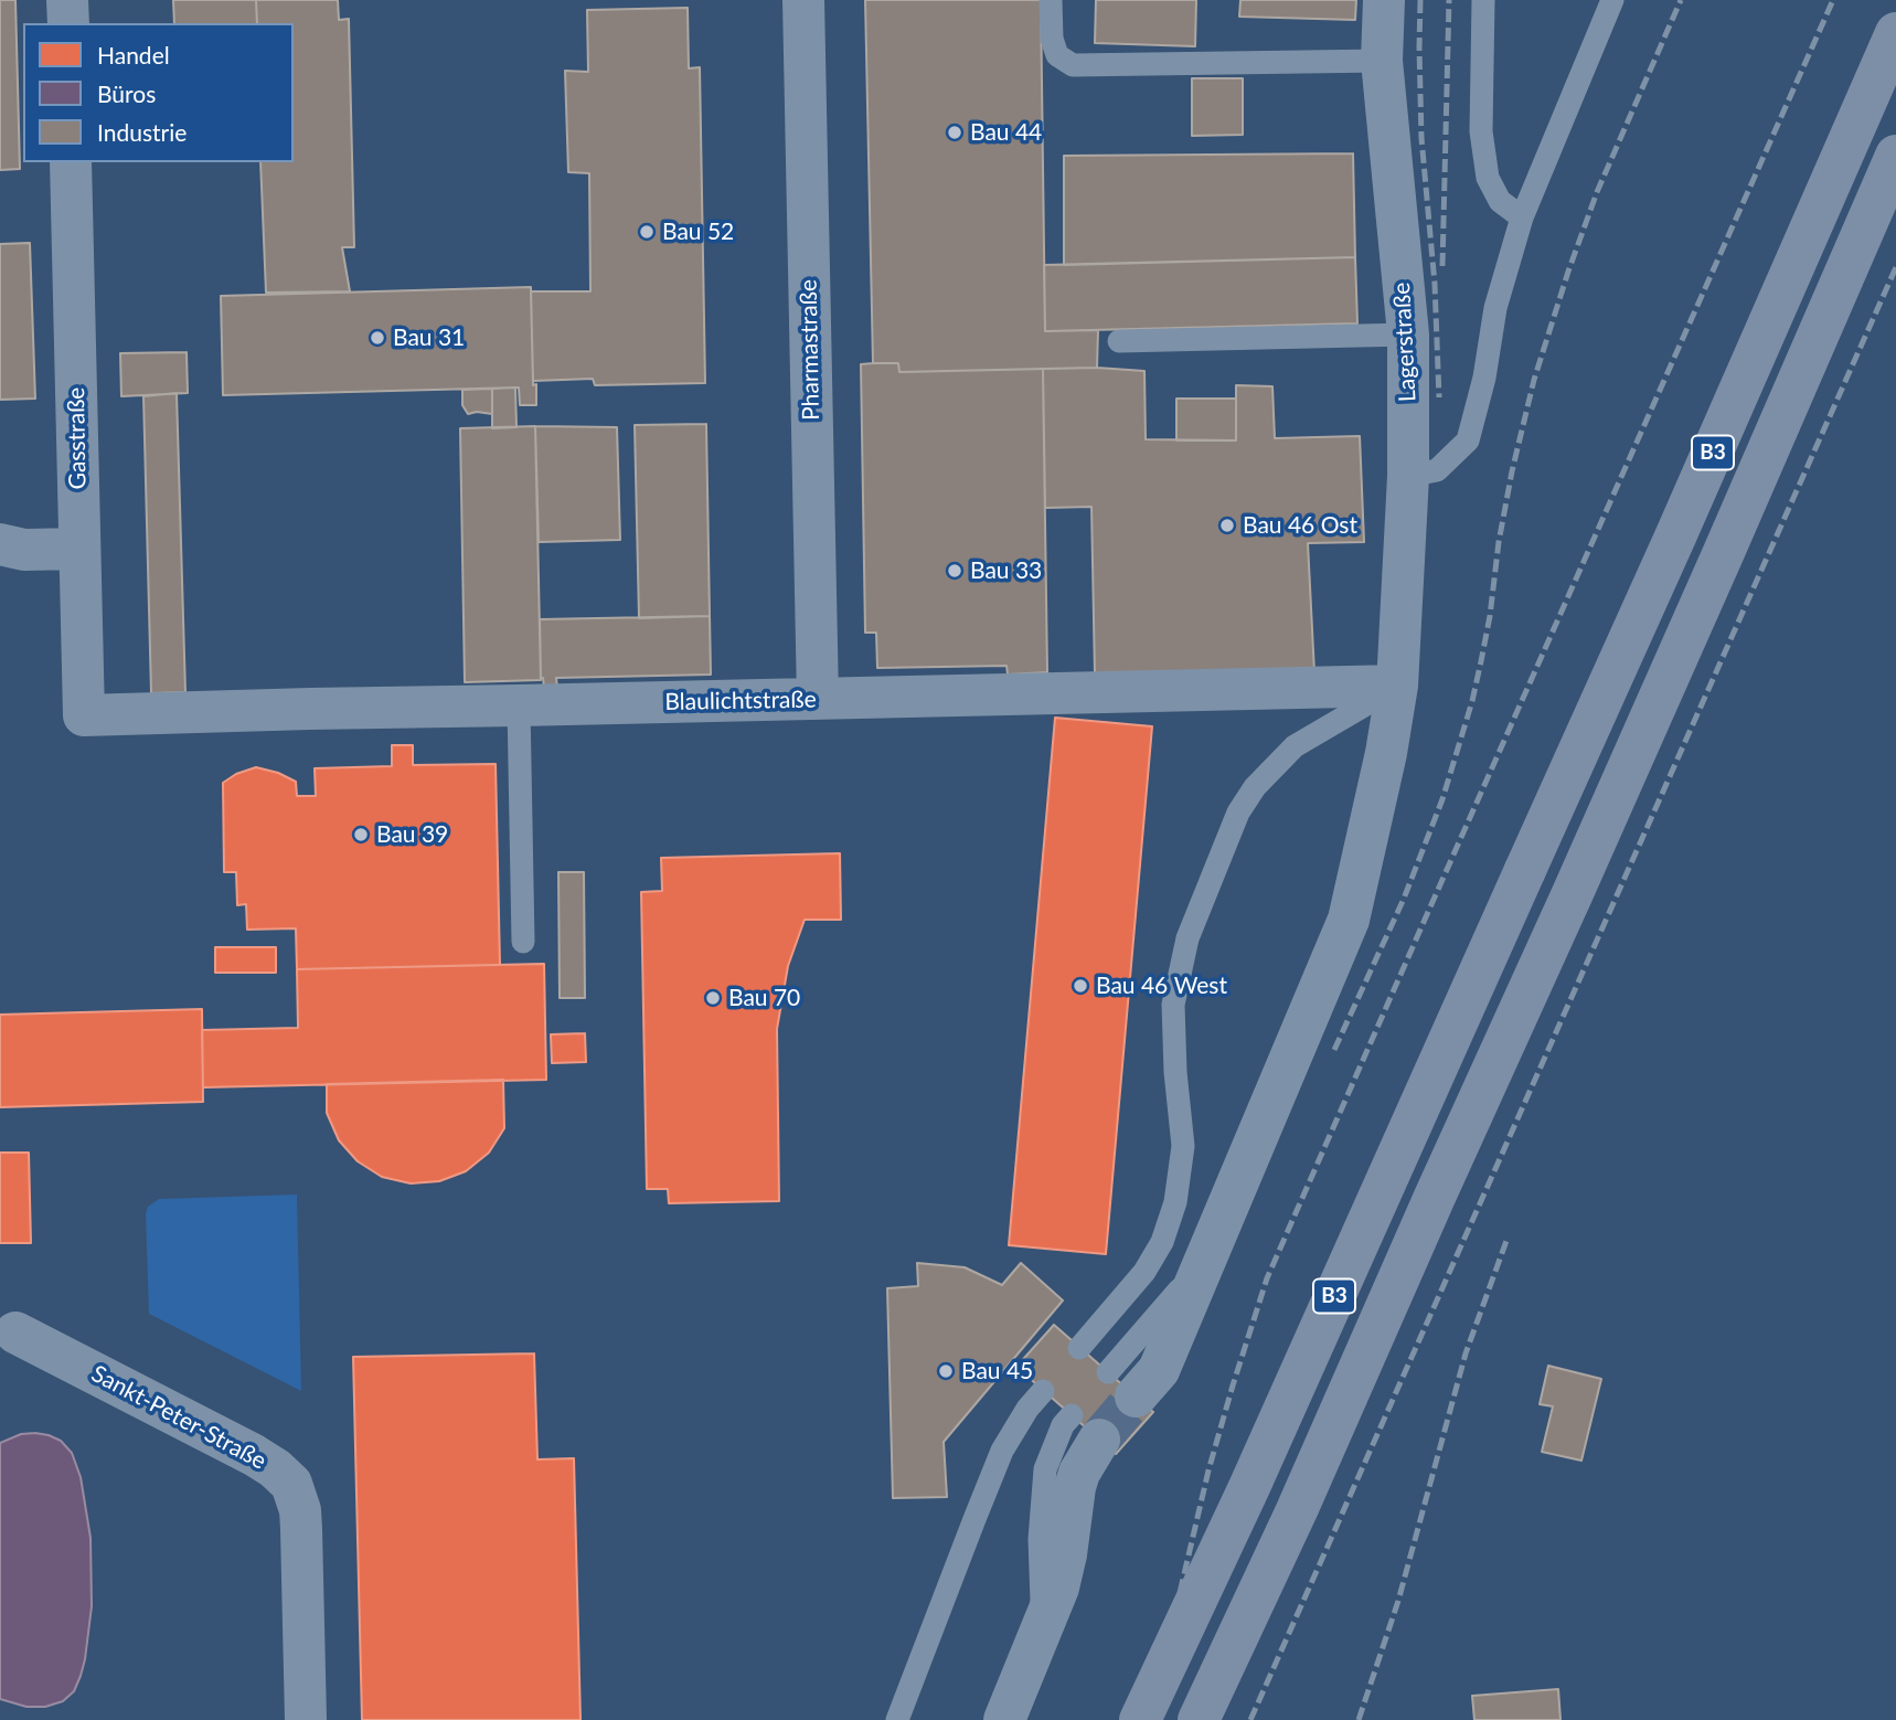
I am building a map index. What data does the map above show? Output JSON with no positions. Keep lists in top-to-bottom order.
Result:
{
  "streets": {
    "main road": ["B3"],
    "street": [
      "Lagerstraße",
      "Pharmastraße",
      "Gasstraße",
      "Blaulichtstraße",
      "Sankt-Peter-Straße"
    ]
  },
  "crossings": [
    ["Lagerstraße", "Blaulichtstraße"],
    ["Pharmastraße", "Blaulichtstraße"],
    ["Gasstraße", "Blaulichtstraße"]
  ],
  "places": [
    "Bau 44",
    "Bau 52",
    "Bau 31",
    "Bau 46 Ost",
    "Bau 33",
    "Bau 39",
    "Bau 46 West",
    "Bau 70",
    "Bau 45"
  ],
  "legend": ["Handel", "Büros", "Industrie"]
}
